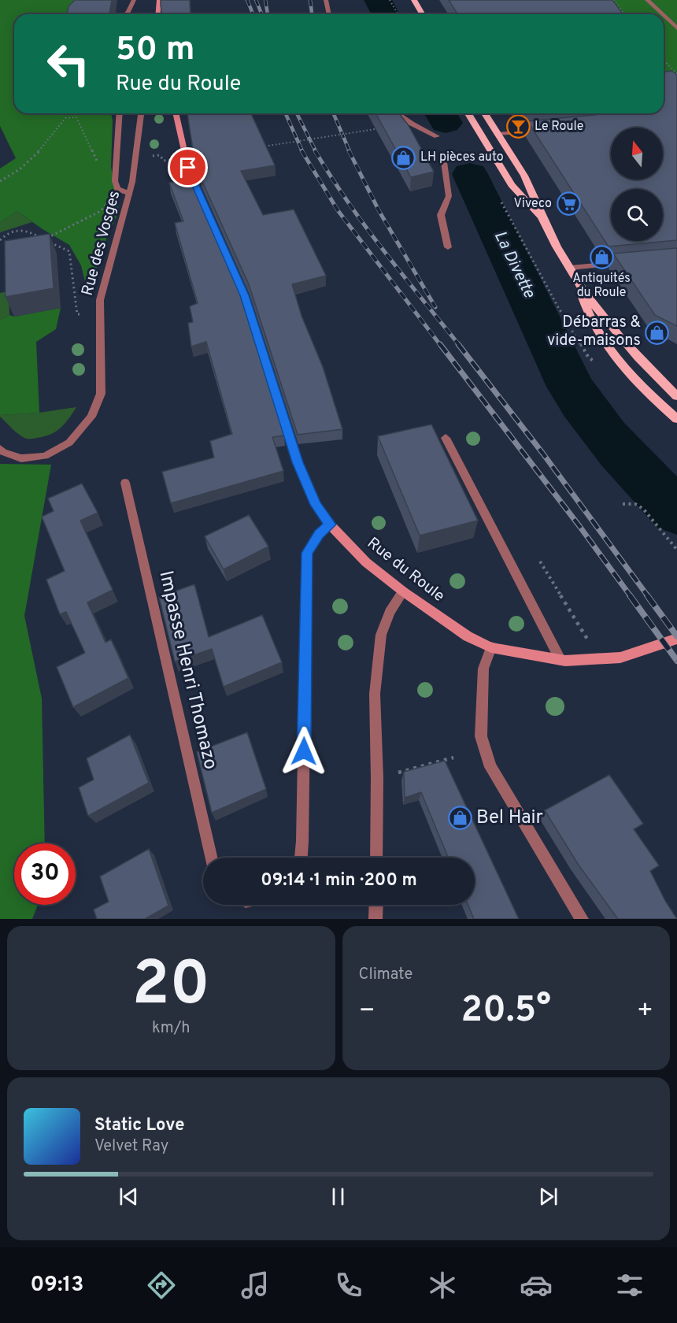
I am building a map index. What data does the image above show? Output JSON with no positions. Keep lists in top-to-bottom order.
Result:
{
  "streets": {
    "street": ["Rue des Vosges", "Rue du Roule", "Impasse Henri Thomazo"]
  },
  "water": ["La Divette"],
  "places": {
    "bar": ["Le Roule"],
    "shop": [
      "LH pièces auto",
      "Antiquités du Roule",
      "Débarras & vide-maisons",
      "Bel Hair"
    ],
    "supermarket": ["Viveco"]
  },
  "north": "top",
  "page": {
    "turn": ["50 m", "Rue du Roule"],
    "limit": "30",
    "trip": "09:14 · 1 min · 200 m",
    "tile": [
      ["20", "km/h"],
      "Climate"
    ],
    "heat": ["−", "20.5°", "+"],
    "song": ["Static Love", "Velvet Ray"],
    "tabs": "09:13"
  }
}
